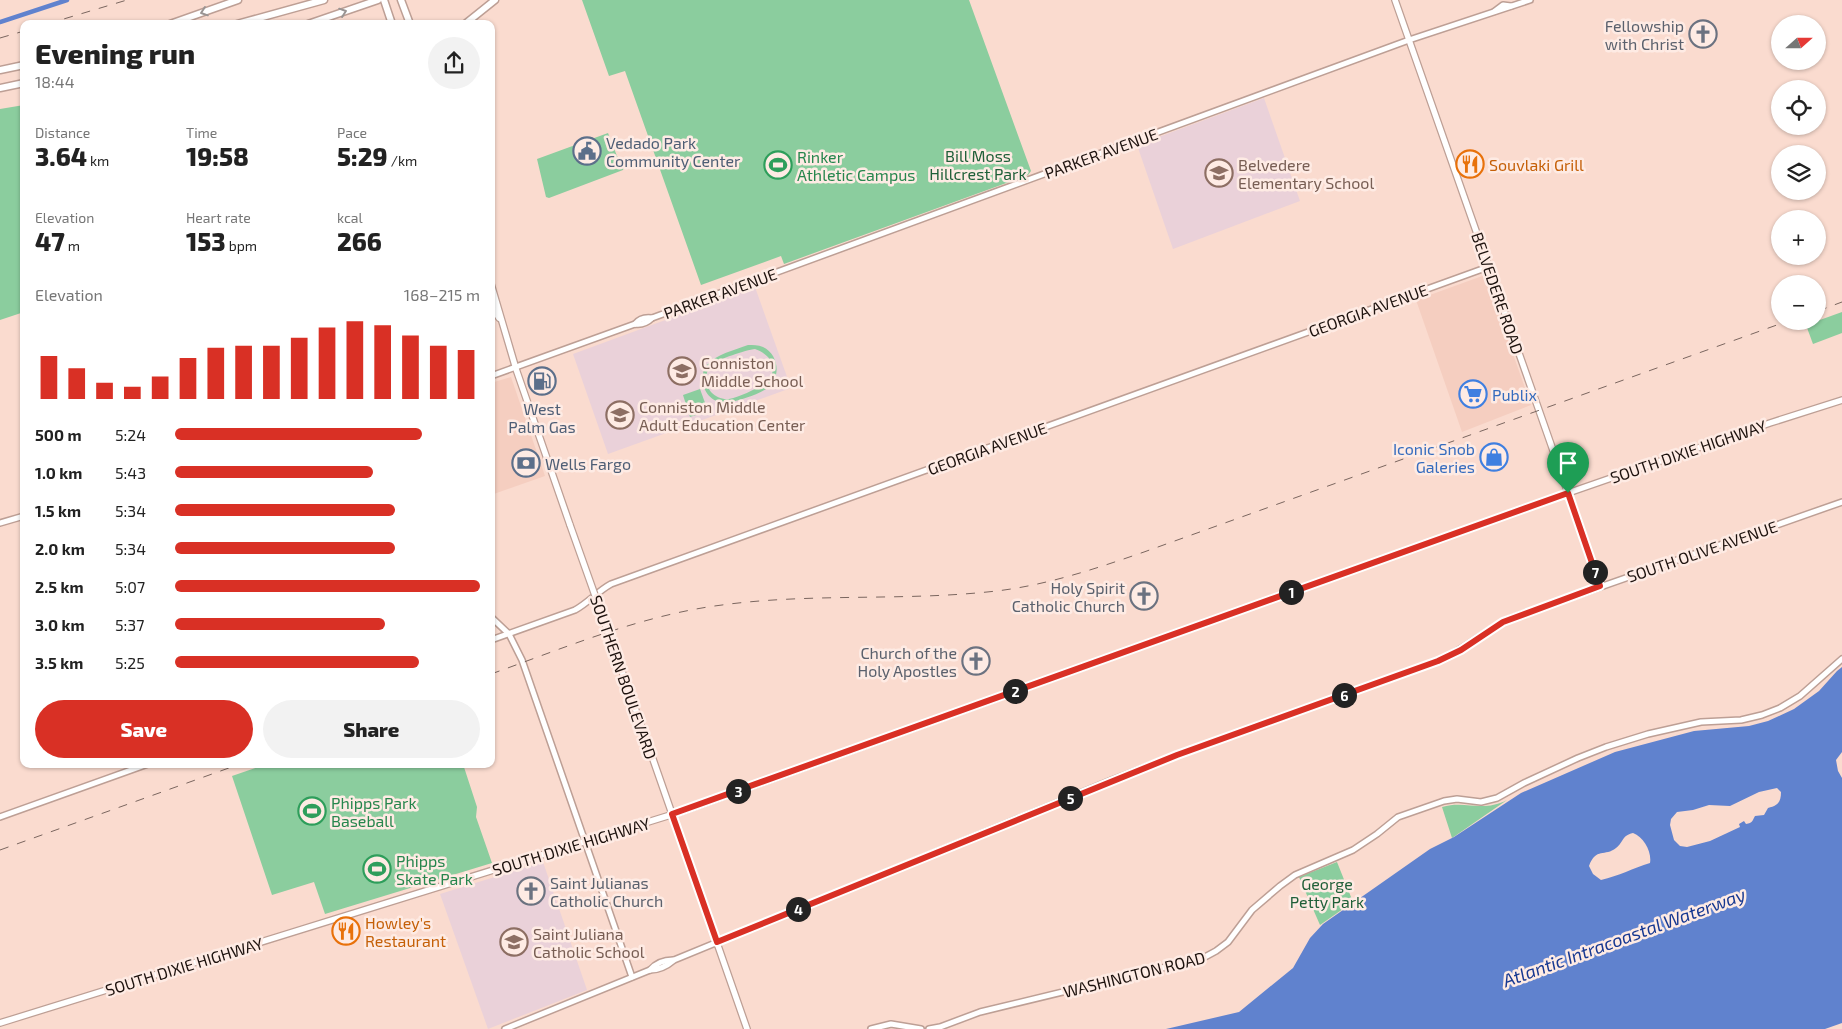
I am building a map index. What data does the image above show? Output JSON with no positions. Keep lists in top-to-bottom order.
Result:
{
  "streets": {
    "main road": ["BELVEDERE ROAD", "SOUTH DIXIE HIGHWAY", "SOUTHERN BOULEVARD"],
    "street": [
      "PARKER AVENUE",
      "GEORGIA AVENUE",
      "SOUTH OLIVE AVENUE",
      "WASHINGTON ROAD"
    ]
  },
  "crossings": [
    ["PARKER AVENUE", "BELVEDERE ROAD"],
    ["PARKER AVENUE", "SOUTHERN BOULEVARD"],
    ["BELVEDERE ROAD", "GEORGIA AVENUE"],
    ["BELVEDERE ROAD", "SOUTH DIXIE HIGHWAY"],
    ["BELVEDERE ROAD", "SOUTH OLIVE AVENUE"],
    ["SOUTH DIXIE HIGHWAY", "SOUTHERN BOULEVARD"],
    ["SOUTH OLIVE AVENUE", "SOUTHERN BOULEVARD"]
  ],
  "water": ["Atlantic Intracoastal Waterway"],
  "parks": ["Bill Moss Hillcrest Park", "George Petty Park"],
  "places": {
    "church": [
      "Fellowship with Christ",
      "Holy Spirit Catholic Church",
      "Church of the Holy Apostles",
      "Saint Julianas Catholic Church"
    ],
    "public building": ["Vedado Park Community Center"],
    "restaurant": ["Souvlaki Grill", "Howley's Restaurant"],
    "sports": ["Rinker Athletic Campus", "Phipps Park Baseball", "Phipps Skate Park"],
    "school or university": [
      "Belvedere Elementary School",
      "Conniston Middle School",
      "Conniston Middle Adult Education Center",
      "Saint Juliana Catholic School"
    ],
    "fuel station": ["West Palm Gas"],
    "supermarket": ["Publix"],
    "shop": ["Iconic Snob Galeries"],
    "bank": ["Wells Fargo"]
  },
  "north": "right",
  "page": {
    "map_buttons": ["+", "−"],
    "heading": ["Evening run", "18:44"],
    "stats": [
      ["Distance", "3.64 km"],
      ["Time", "19:58"],
      ["Pace", "5:29 /km"],
      ["Elevation", "47 m"],
      ["Heart rate", "153 bpm"],
      ["kcal", "266"]
    ],
    "chart": ["Elevation", "168–215 m"],
    "list": [
      {
        "name": "500 m",
        "note": "5:24"
      },
      {
        "name": "1.0 km",
        "note": "5:43"
      },
      {
        "name": "1.5 km",
        "note": "5:34"
      },
      {
        "name": "2.0 km",
        "note": "5:34"
      },
      {
        "name": "2.5 km",
        "note": "5:07"
      },
      {
        "name": "3.0 km",
        "note": "5:37"
      },
      {
        "name": "3.5 km",
        "note": "5:25"
      }
    ],
    "pins": [
      "7",
      "1",
      "2",
      "6",
      "3",
      "5",
      "4"
    ],
    "buttons": ["Save", "Share"]
  }
}
